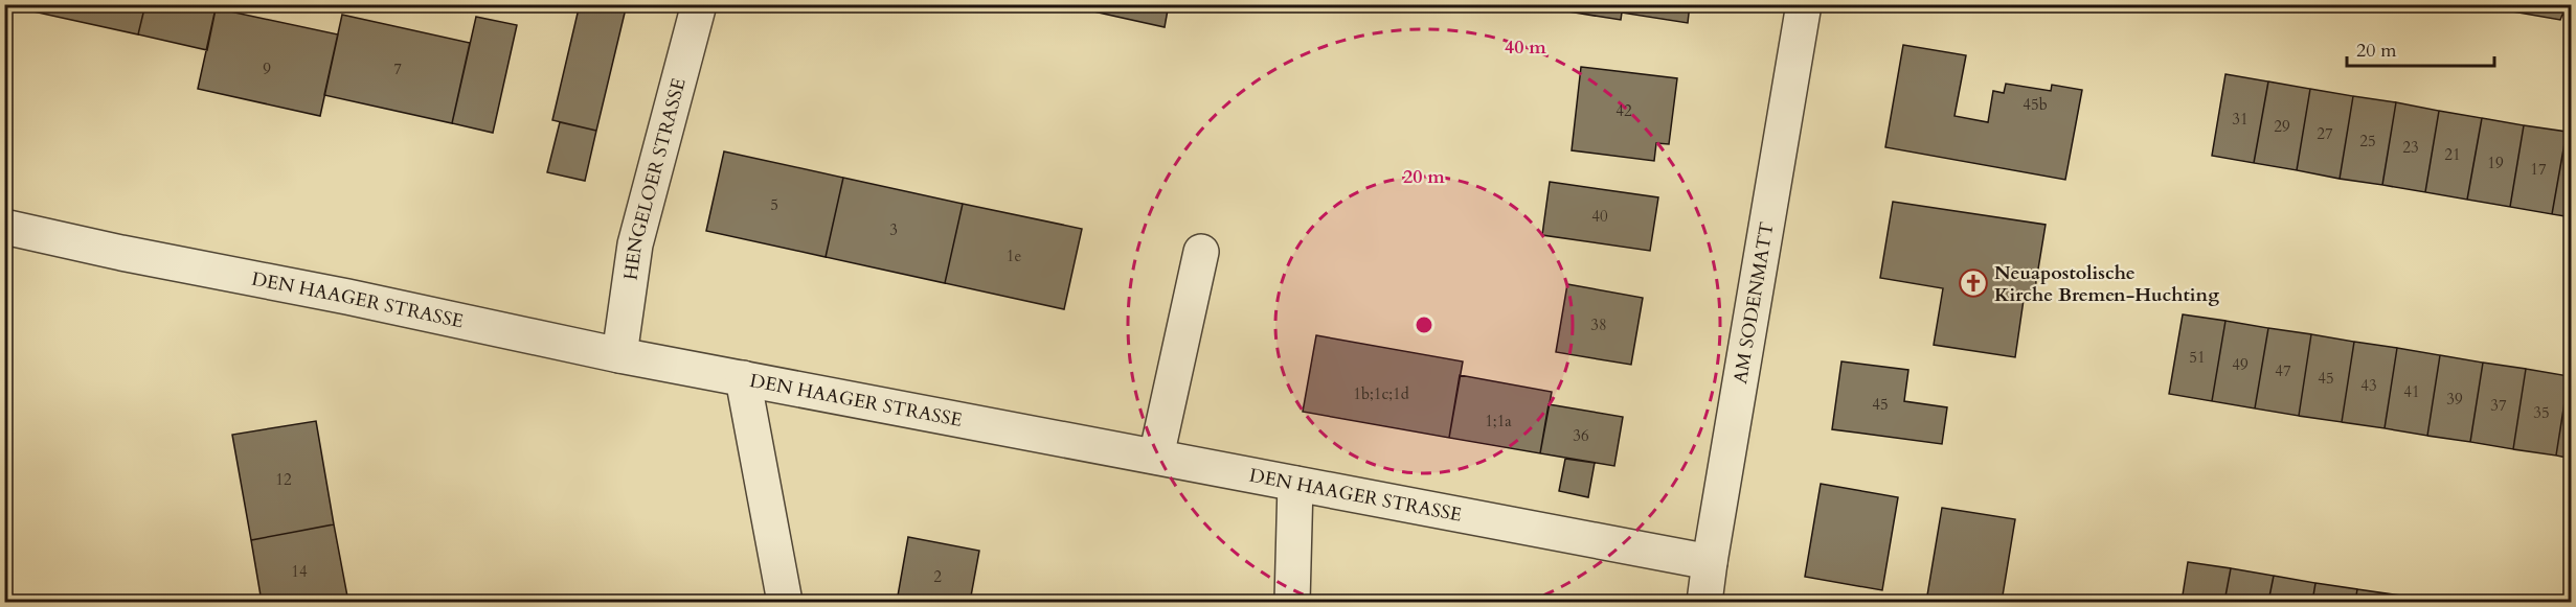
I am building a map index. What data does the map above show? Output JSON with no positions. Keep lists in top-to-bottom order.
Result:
{
  "streets": {
    "street": ["HENGELOER STRASSE", "DEN HAAGER STRASSE", "AM SODENMATT"]
  },
  "crossings": [
    ["HENGELOER STRASSE", "DEN HAAGER STRASSE"],
    ["DEN HAAGER STRASSE", "AM SODENMATT"]
  ],
  "places": {
    "church": ["Neuapostolische Kirche Bremen-Huchting"]
  },
  "house_numbers": [
    "9",
    "7",
    "45b",
    "42",
    "31",
    "29",
    "27",
    "25",
    "23",
    "21",
    "19",
    "17",
    "5",
    "40",
    "3",
    "1e",
    "38",
    "51",
    "49",
    "47",
    "45",
    "43",
    "41",
    "1b;1c;1d",
    "39",
    "45",
    "37",
    "35",
    "1;1a",
    "36",
    "12",
    "14",
    "2"
  ],
  "scale_bar": "20 m",
  "rings": ["40 m", "20 m"]
}
